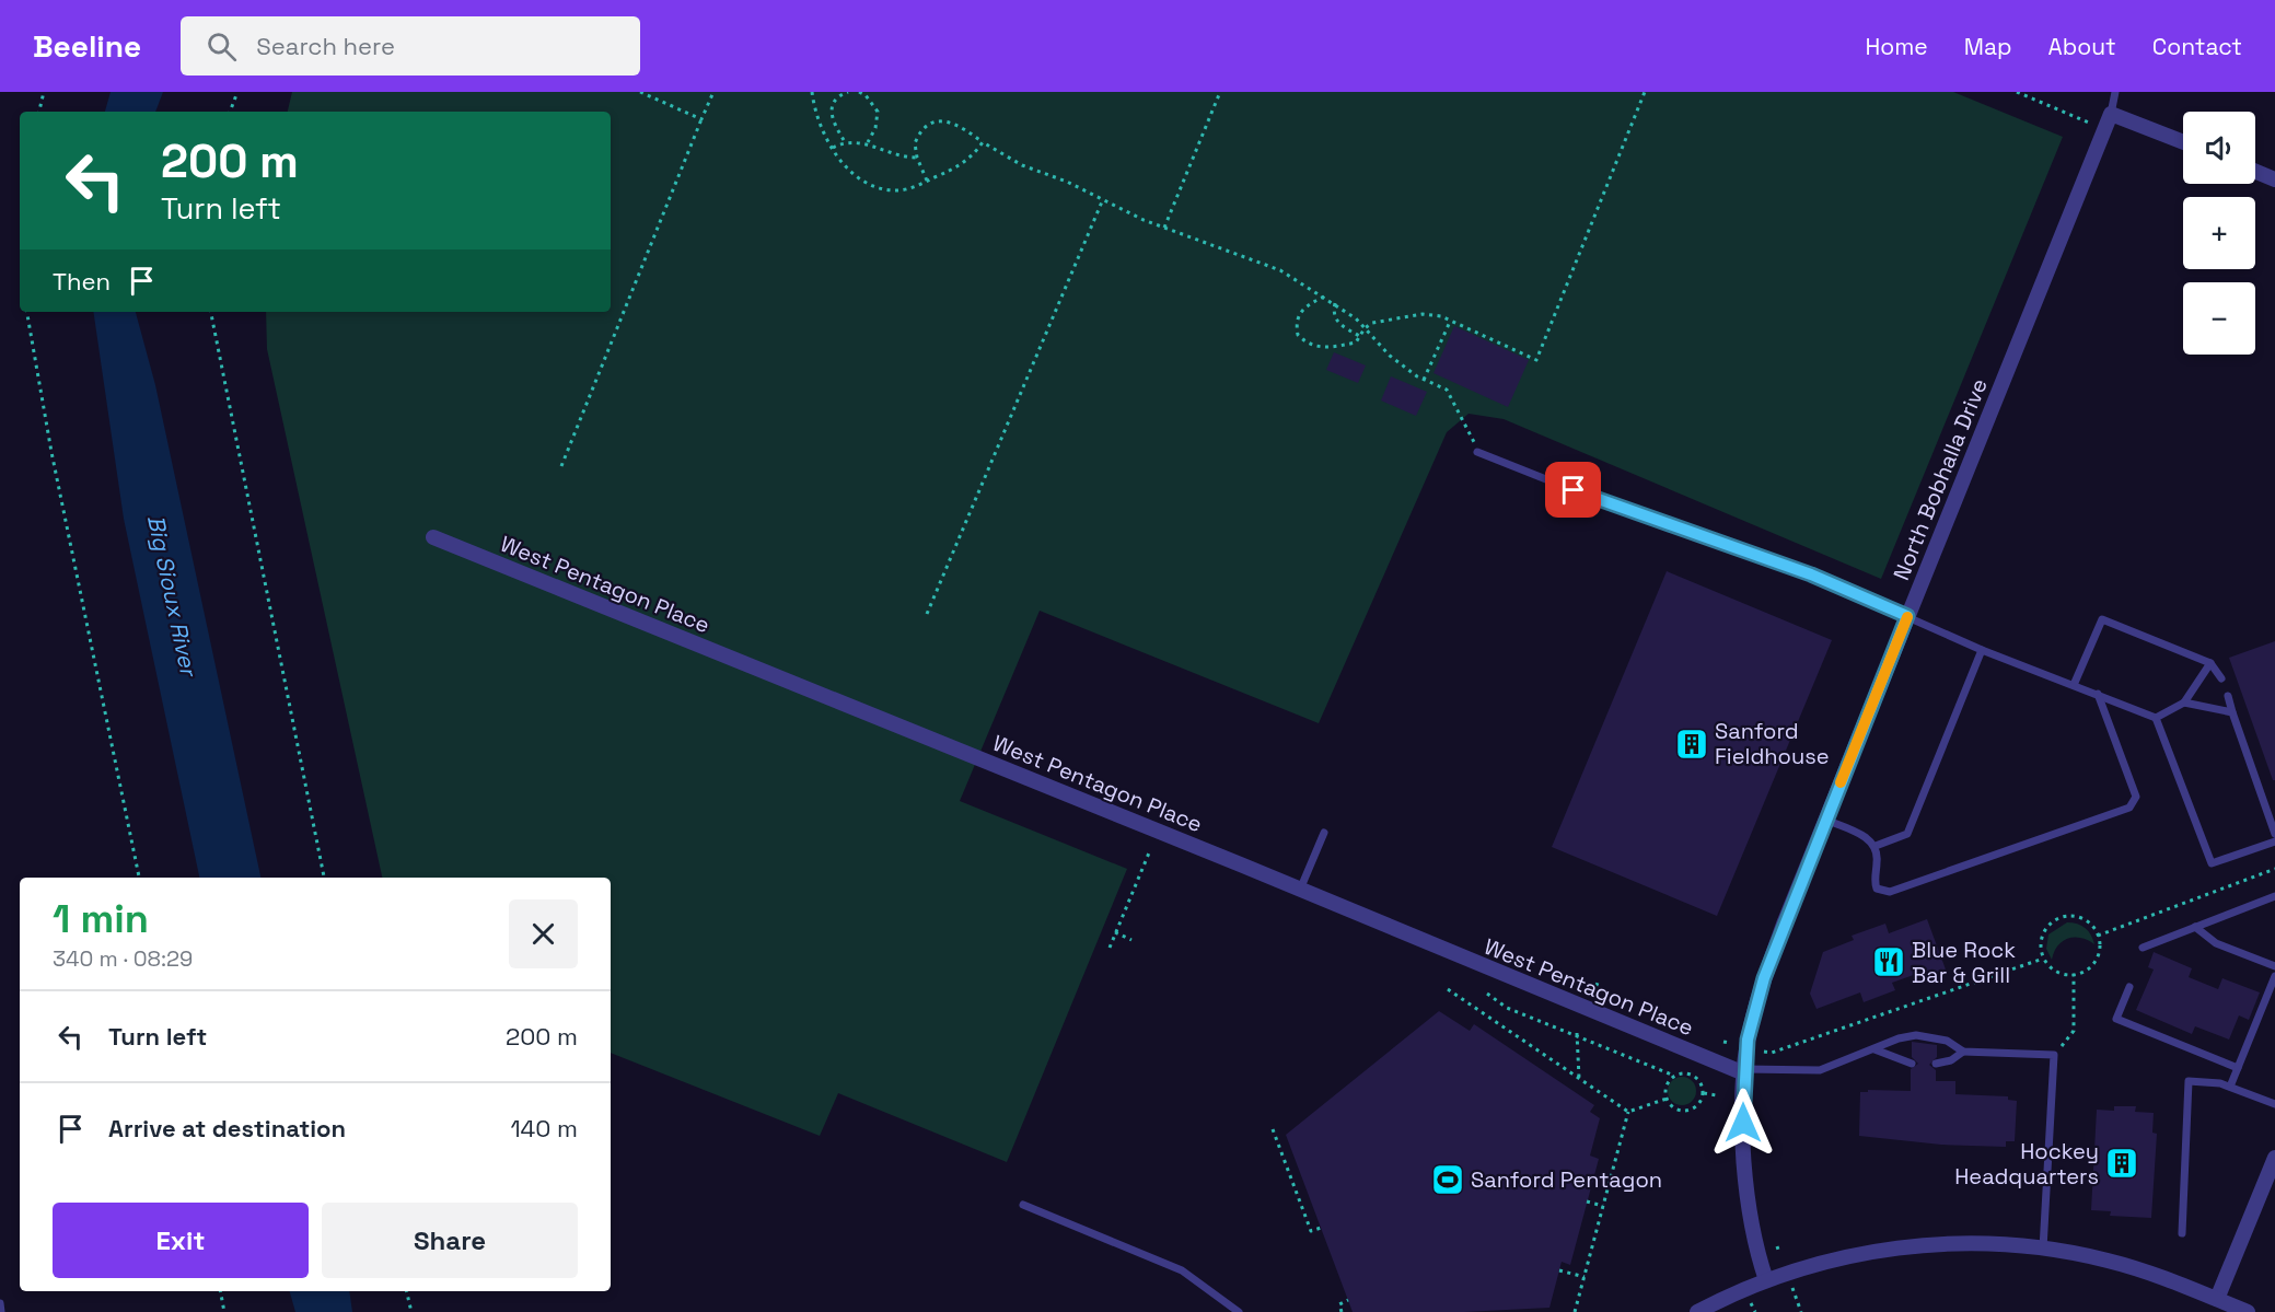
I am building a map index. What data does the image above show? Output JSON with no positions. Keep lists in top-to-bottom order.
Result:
{
  "streets": {
    "street": ["North Bobhalla Drive", "West Pentagon Place"]
  },
  "crossings": [
    ["North Bobhalla Drive", "West Pentagon Place"]
  ],
  "water": ["Big Sioux River"],
  "places": {
    "building": ["Sanford Fieldhouse", "Hockey Headquarters"],
    "restaurant": ["Blue Rock Bar & Grill"],
    "sports": ["Sanford Pentagon"]
  },
  "page": {
    "header": "Beeline",
    "search": "Search here",
    "nav": [
      "Home",
      "Map",
      "About",
      "Contact"
    ],
    "map_buttons": ["+", "−"],
    "turn": ["200 m", "Turn left"],
    "then": "Then",
    "heading": ["1 min", "340 m · 08:29"],
    "list": [
      {
        "name": "Turn left",
        "value": "200 m"
      },
      {
        "name": "Arrive at destination",
        "value": "140 m"
      }
    ],
    "buttons": ["Exit", "Share"]
  }
}
